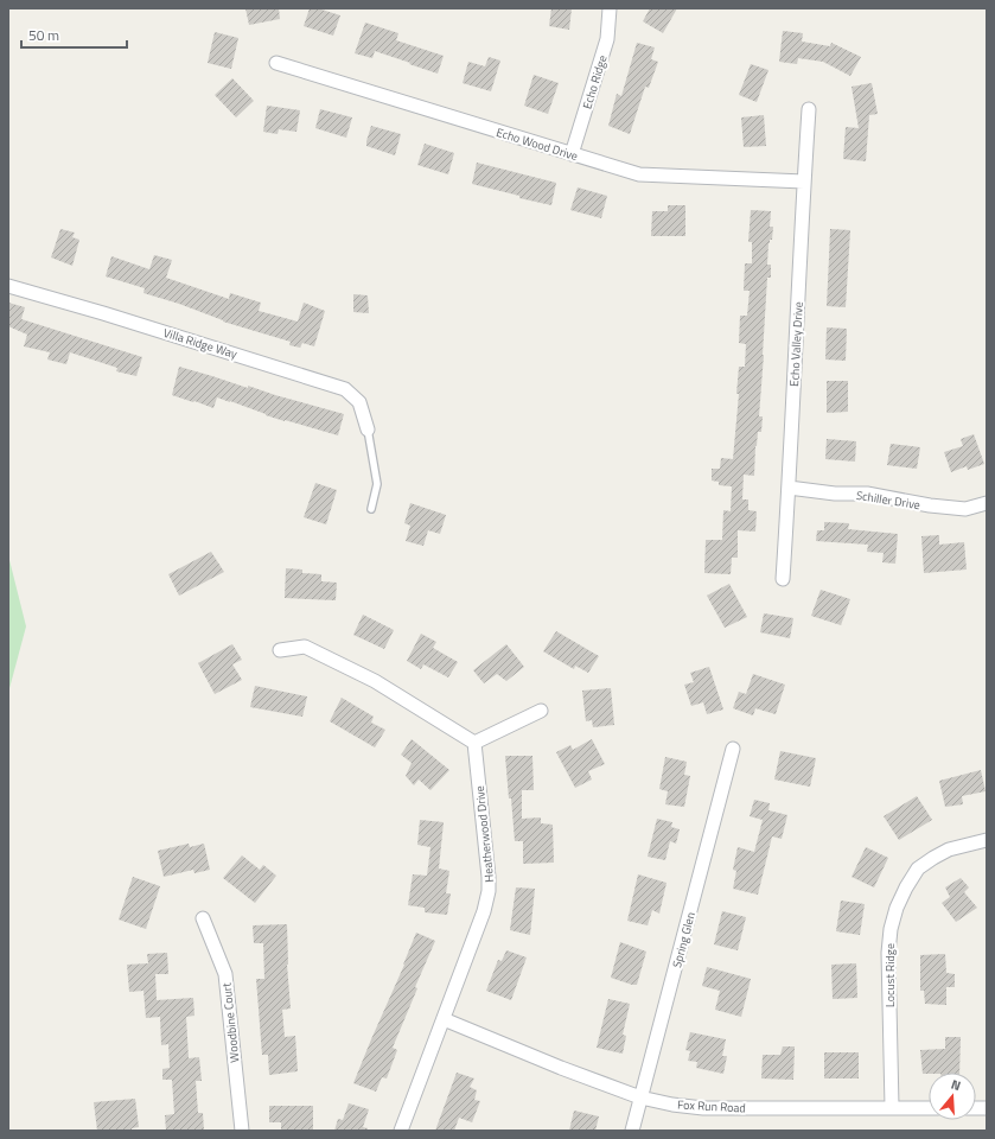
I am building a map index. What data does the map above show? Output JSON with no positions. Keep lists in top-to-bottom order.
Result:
{
  "streets": {
    "street": [
      "Echo Ridge",
      "Echo Wood Drive",
      "Villa Ridge Way",
      "Echo Valley Drive",
      "Schiller Drive",
      "Heatherwood Drive",
      "Spring Glen",
      "Locust Ridge",
      "Woodbine Court",
      "Fox Run Road"
    ]
  },
  "crossings": [
    ["Echo Ridge", "Echo Wood Drive"],
    ["Echo Wood Drive", "Echo Valley Drive"],
    ["Echo Valley Drive", "Schiller Drive"],
    ["Heatherwood Drive", "Fox Run Road"],
    ["Spring Glen", "Fox Run Road"],
    ["Locust Ridge", "Fox Run Road"]
  ],
  "scale_bar": "50 m",
  "north": "top"
}
